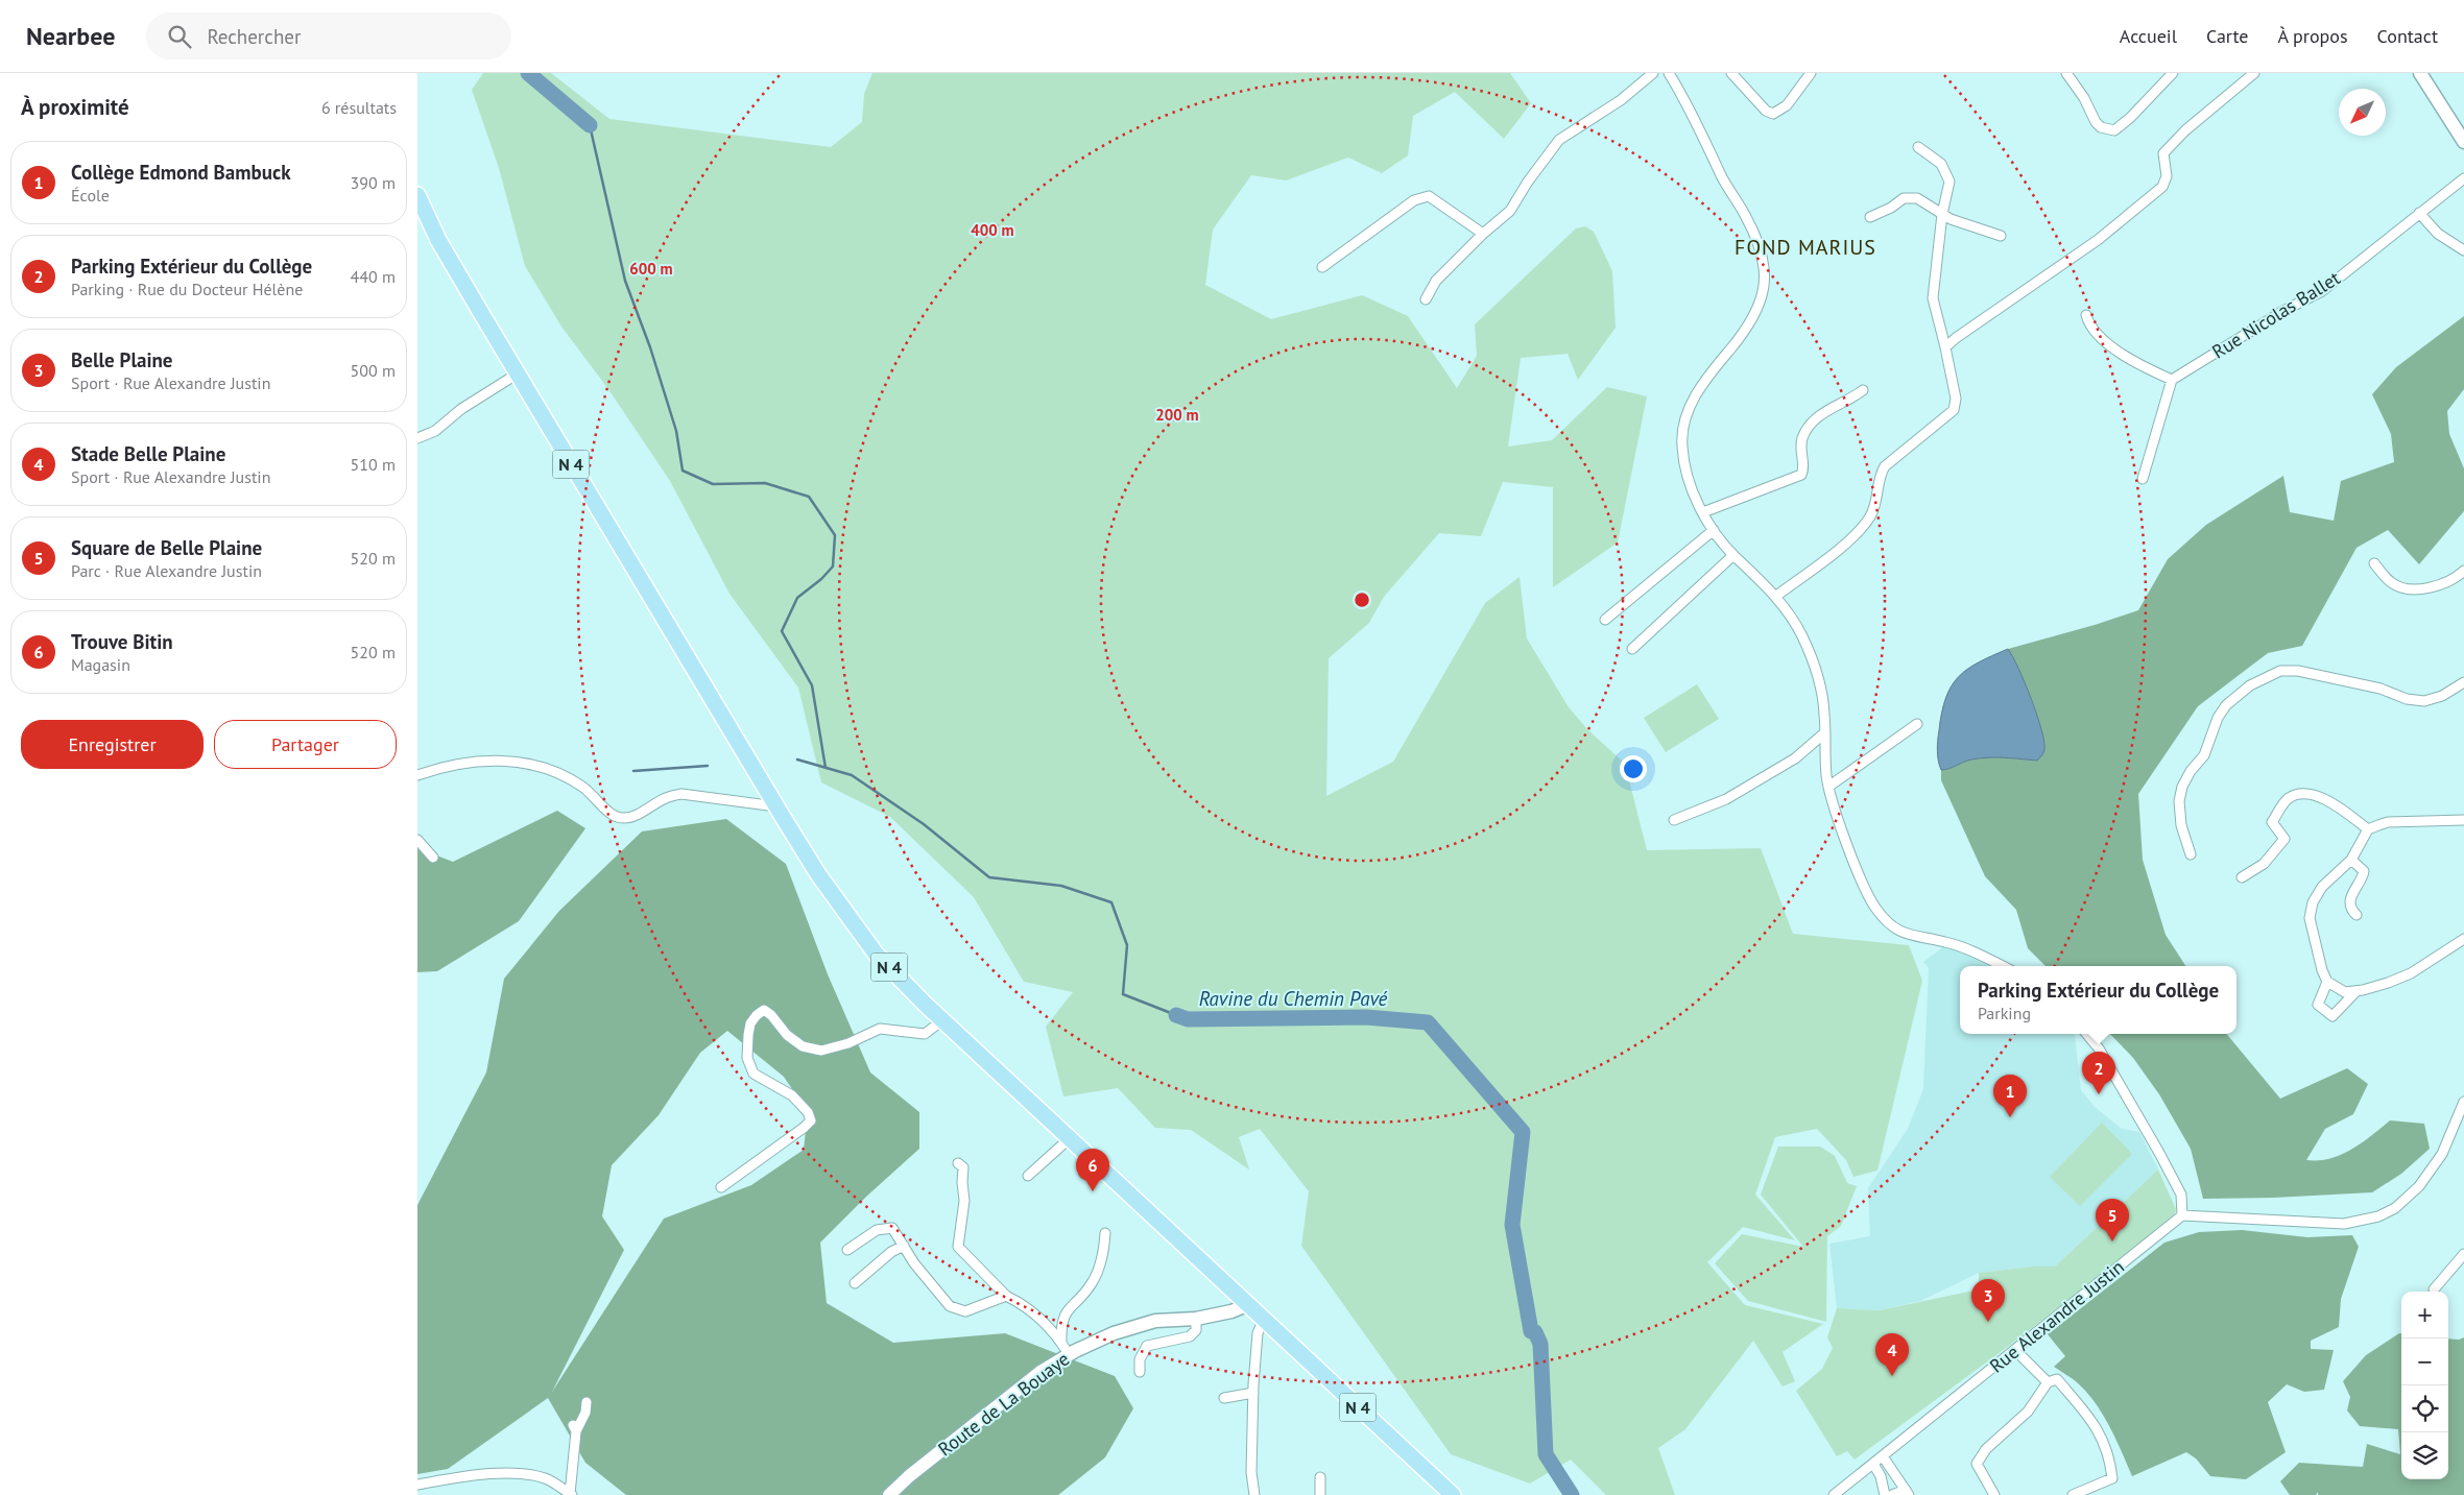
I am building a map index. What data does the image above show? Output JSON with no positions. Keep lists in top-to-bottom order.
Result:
{
  "streets": {
    "highway": ["N 4"],
    "main road": ["Route de La Bouaye"],
    "street": ["Rue Nicolas Ballet", "Rue Alexandre Justin"]
  },
  "crossings": [
    ["N 4", "Route de La Bouaye"]
  ],
  "districts": ["FOND MARIUS"],
  "water": ["Ravine du Chemin Pavé"],
  "north": "bottom left",
  "page": {
    "header": "Nearbee",
    "search": "Rechercher",
    "nav": [
      "Accueil",
      "Carte",
      "À propos",
      "Contact"
    ],
    "heading": ["À proximité", "6 résultats"],
    "list": [
      {
        "mark": "1",
        "name": "Collège Edmond Bambuck",
        "note": "École",
        "value": "390 m"
      },
      {
        "mark": "2",
        "name": "Parking Extérieur du Collège",
        "note": "Parking · Rue du Docteur Hélène",
        "value": "440 m"
      },
      {
        "mark": "3",
        "name": "Belle Plaine",
        "note": "Sport · Rue Alexandre Justin",
        "value": "500 m"
      },
      {
        "mark": "4",
        "name": "Stade Belle Plaine",
        "note": "Sport · Rue Alexandre Justin",
        "value": "510 m"
      },
      {
        "mark": "5",
        "name": "Square de Belle Plaine",
        "note": "Parc · Rue Alexandre Justin",
        "value": "520 m"
      },
      {
        "mark": "6",
        "name": "Trouve Bitin",
        "note": "Magasin",
        "value": "520 m"
      }
    ],
    "buttons": ["Enregistrer", "Partager"],
    "popup": ["Parking Extérieur du Collège", "Parking"],
    "pins": [
      "2",
      "1",
      "6",
      "5",
      "3",
      "4"
    ],
    "map_buttons": ["+", "−"]
  },
  "rings": ["400 m", "600 m", "200 m"]
}
